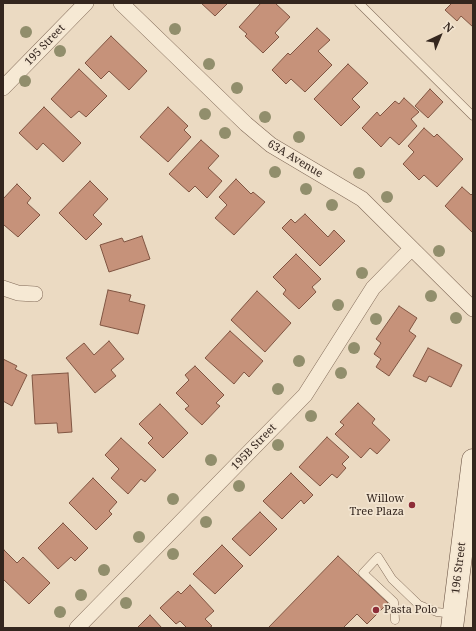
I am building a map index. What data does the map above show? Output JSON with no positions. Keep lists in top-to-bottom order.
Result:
{
  "streets": {
    "main road": ["196 Street"],
    "street": ["195 Street", "63A Avenue", "195B Street"]
  },
  "crossings": [
    ["63A Avenue", "195B Street"]
  ],
  "places": ["Willow Tree Plaza", "Pasta Polo"],
  "north": "top right"
}
